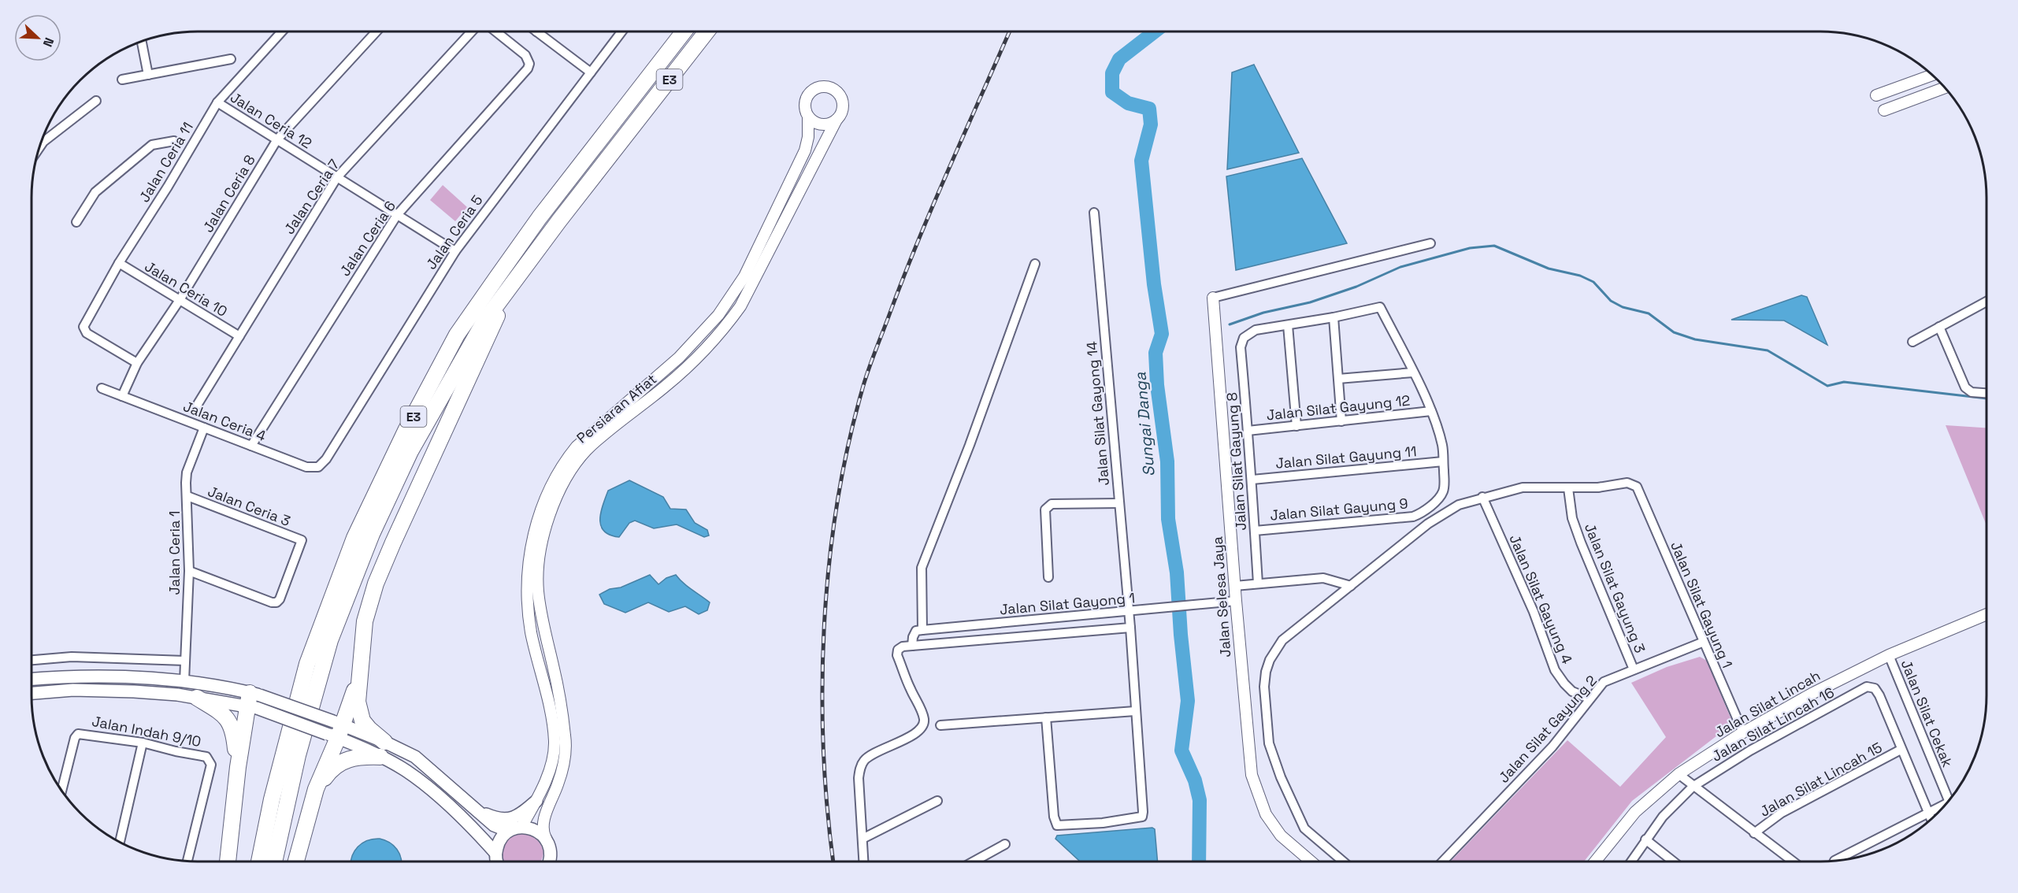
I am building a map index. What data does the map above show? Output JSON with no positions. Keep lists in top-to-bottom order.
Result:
{
  "streets": {
    "highway": ["E3"],
    "street": [
      "Jalan Ceria 12",
      "Jalan Ceria 11",
      "Jalan Ceria 8",
      "Jalan Ceria 7",
      "Jalan Ceria 5",
      "Jalan Ceria 6",
      "Jalan Ceria 10",
      "Jalan Silat Gayung 12",
      "Persiaran Afiat",
      "Jalan Silat Gayong 14",
      "Jalan Ceria 4",
      "Jalan Silat Gayung 11",
      "Jalan Silat Gayung 8",
      "Jalan Ceria 3",
      "Jalan Silat Gayung 9",
      "Jalan Ceria 1",
      "Jalan Silat Gayung 3",
      "Jalan Selesa Jaya",
      "Jalan Silat Gayung 4",
      "Jalan Silat Gayong 1",
      "Jalan Silat Gayung 1",
      "Jalan Silat Lincah",
      "Jalan Silat Cekak",
      "Jalan Silat Lincah 16",
      "Jalan Silat Gayung 2",
      "Jalan Indah 9/10",
      "Jalan Silat Lincah 15"
    ]
  },
  "crossings": [
    ["Jalan Ceria 12", "Jalan Ceria 11"],
    ["Jalan Ceria 12", "Jalan Ceria 8"],
    ["Jalan Ceria 12", "Jalan Ceria 7"],
    ["Jalan Ceria 12", "Jalan Ceria 5"],
    ["Jalan Ceria 12", "Jalan Ceria 6"],
    ["Jalan Ceria 11", "Jalan Ceria 8"],
    ["Jalan Ceria 11", "Jalan Ceria 10"],
    ["Jalan Ceria 8", "Jalan Ceria 10"],
    ["Jalan Ceria 8", "Jalan Ceria 4"],
    ["Jalan Ceria 7", "Jalan Ceria 10"],
    ["Jalan Ceria 5", "Jalan Ceria 4"],
    ["Jalan Ceria 6", "Jalan Ceria 4"],
    ["Jalan Silat Gayung 12", "Jalan Silat Gayung 8"],
    ["Jalan Silat Gayong 14", "Jalan Silat Gayong 1"],
    ["Jalan Ceria 4", "Jalan Ceria 1"],
    ["Jalan Silat Gayung 11", "Jalan Silat Gayung 8"],
    ["Jalan Silat Gayung 11", "Jalan Silat Gayung 9"],
    ["Jalan Silat Gayung 8", "Jalan Silat Gayung 9"],
    ["Jalan Ceria 3", "Jalan Ceria 1"],
    ["Jalan Silat Gayung 3", "Jalan Silat Gayung 1"],
    ["Jalan Silat Gayung 3", "Jalan Silat Gayung 2"],
    ["Jalan Selesa Jaya", "Jalan Silat Gayong 1"],
    ["Jalan Silat Gayung 4", "Jalan Silat Gayung 2"],
    ["Jalan Silat Gayung 1", "Jalan Silat Lincah"],
    ["Jalan Silat Gayung 1", "Jalan Silat Gayung 2"],
    ["Jalan Silat Lincah", "Jalan Silat Cekak"],
    ["Jalan Silat Lincah 16", "Jalan Silat Lincah 15"]
  ],
  "water": ["Sungai Danga"],
  "north": "bottom right"
}
